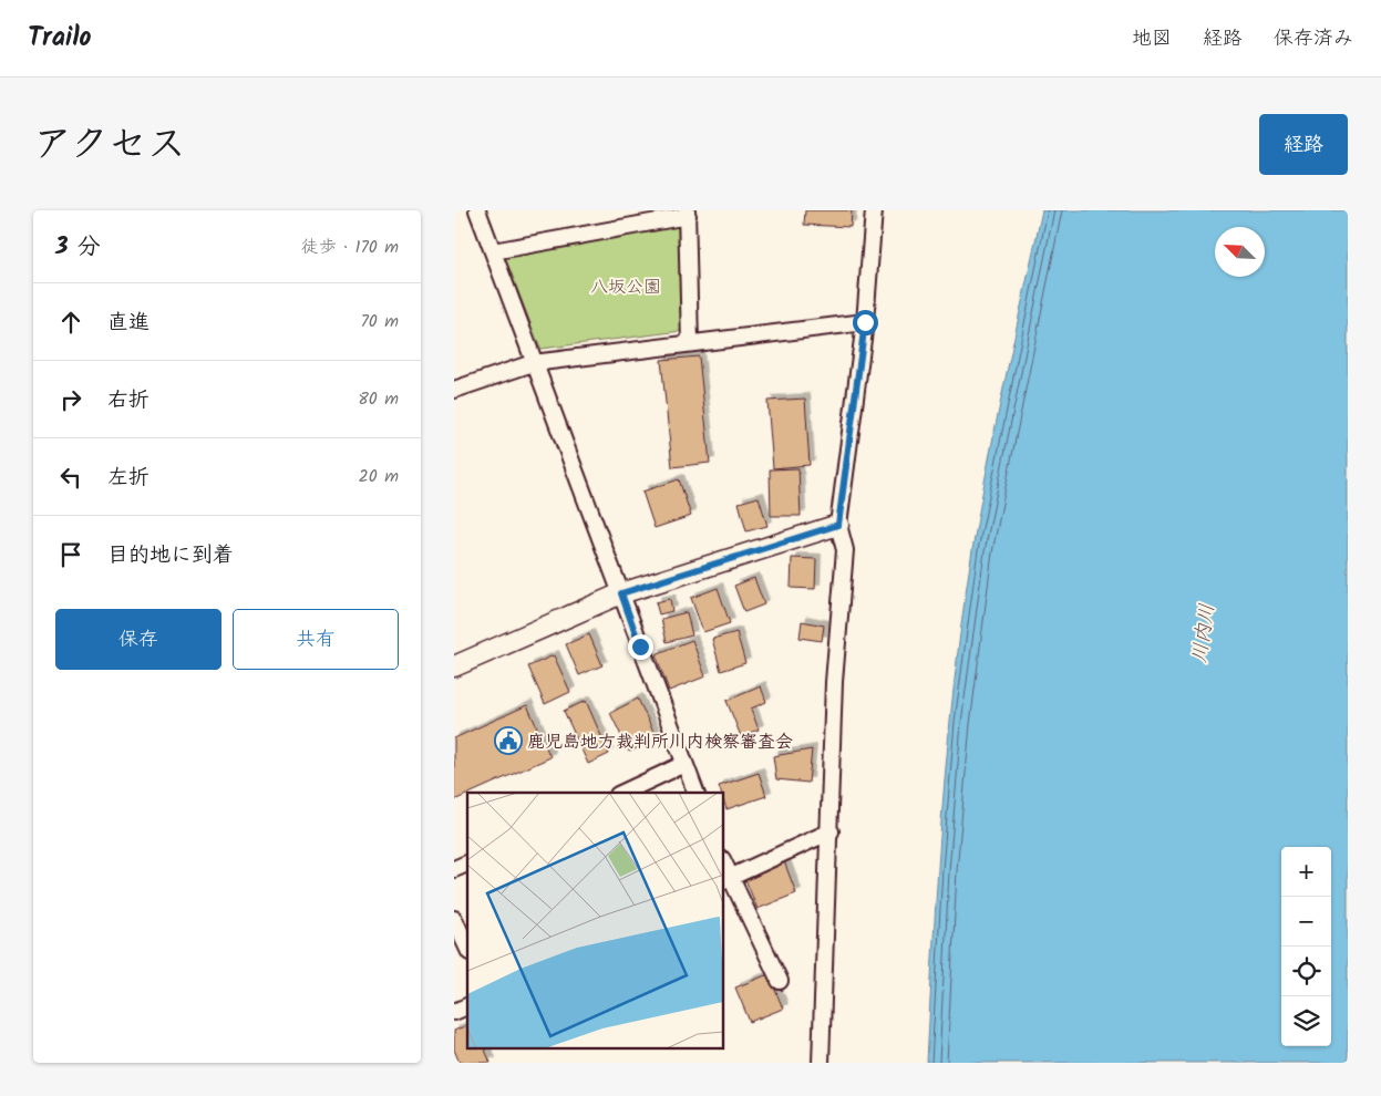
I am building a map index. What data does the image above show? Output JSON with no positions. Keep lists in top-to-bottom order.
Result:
{
  "water": ["川内川"],
  "parks": ["八坂公園"],
  "places": {
    "public building": ["鹿児島地方裁判所川内検察審査会"]
  },
  "north": "top left",
  "page": {
    "header": "Trailo",
    "nav": ["地図", "経路", "保存済み"],
    "title": "アクセス",
    "buttons": [
      "経路",
      ["保存", "共有"]
    ],
    "heading": ["3 分", "徒歩 · 170 m"],
    "list": [
      ["直進", "70 m"],
      ["右折", "80 m"],
      ["左折", "20 m"],
      "目的地に到着"
    ],
    "map_buttons": ["+", "−"]
  }
}
